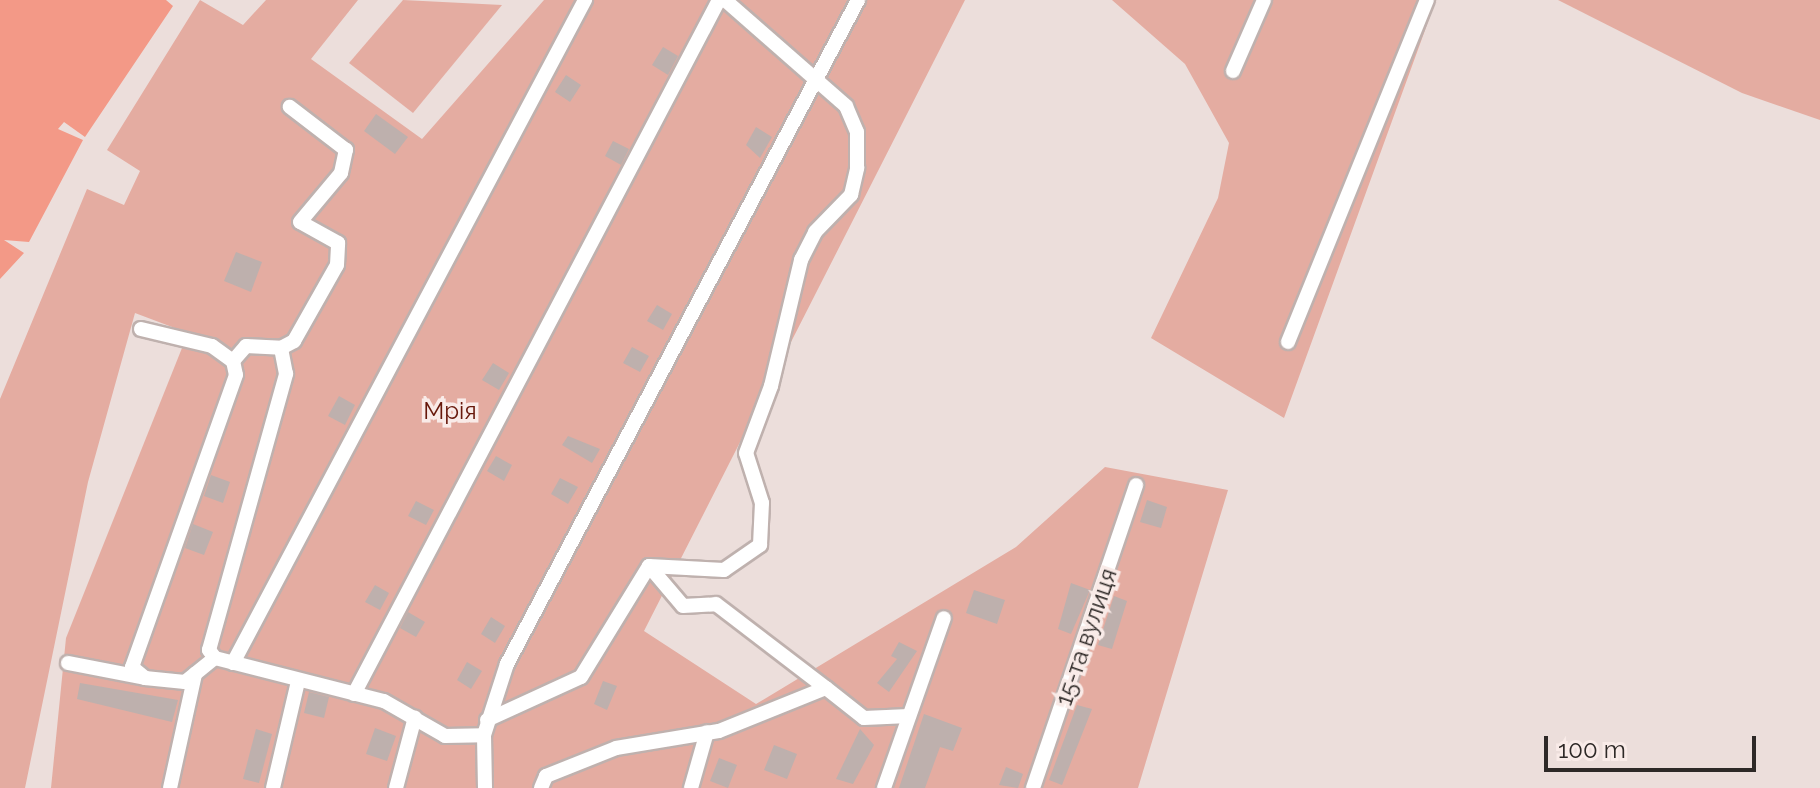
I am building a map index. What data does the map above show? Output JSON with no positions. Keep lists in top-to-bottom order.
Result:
{
  "streets": {
    "street": ["15-та вулиця"]
  },
  "parks": ["Мрія"],
  "scale_bar": "100 m"
}
